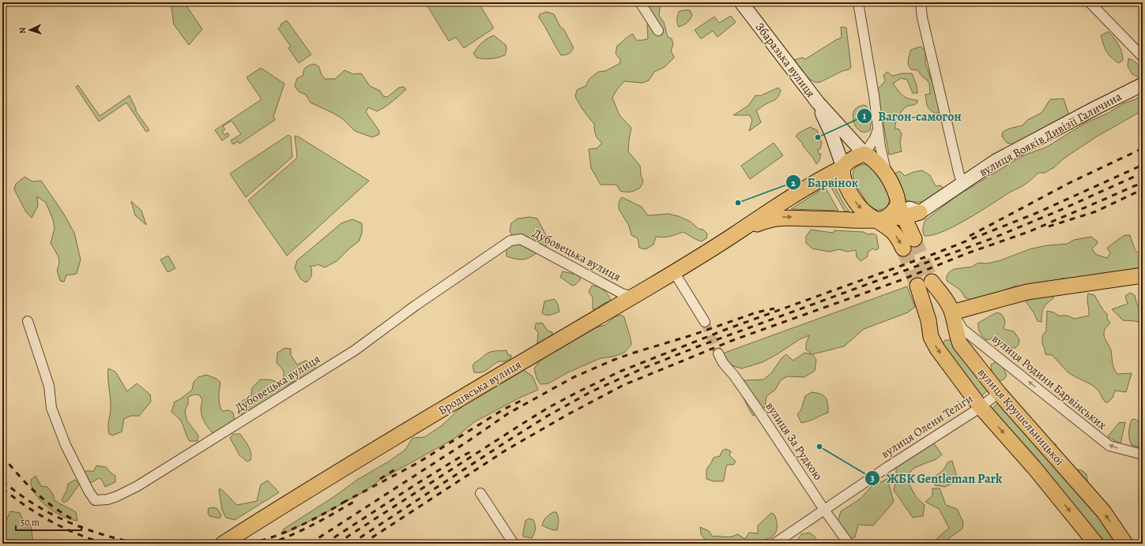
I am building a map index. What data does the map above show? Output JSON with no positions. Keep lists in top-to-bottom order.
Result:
{
  "streets": {
    "main road": [
      "Збаразька вулиця",
      "вулиця Вояків Дивізії Галичина",
      "Бродівська вулиця",
      "вулиця Крушельницької"
    ],
    "street": [
      "Дубовецька вулиця",
      "вулиця Родини Барвінських",
      "вулиця Олени Теліги",
      "вулиця За Рудкою"
    ]
  },
  "crossings": [
    ["Збаразька вулиця", "Бродівська вулиця"],
    ["вулиця Вояків Дивізії Галичина", "Бродівська вулиця"],
    ["Дубовецька вулиця", "Бродівська вулиця"],
    ["вулиця Родини Барвінських", "вулиця Крушельницької"],
    ["вулиця Крушельницької", "вулиця Олени Теліги"],
    ["вулиця Олени Теліги", "вулиця За Рудкою"]
  ],
  "one_way": ["вулиця Родини Барвінських"],
  "places": ["Вагон-самогон", "Барвінок", "ЖБК Gentleman Park"],
  "scale_bar": "50 m",
  "north": "left"
}
